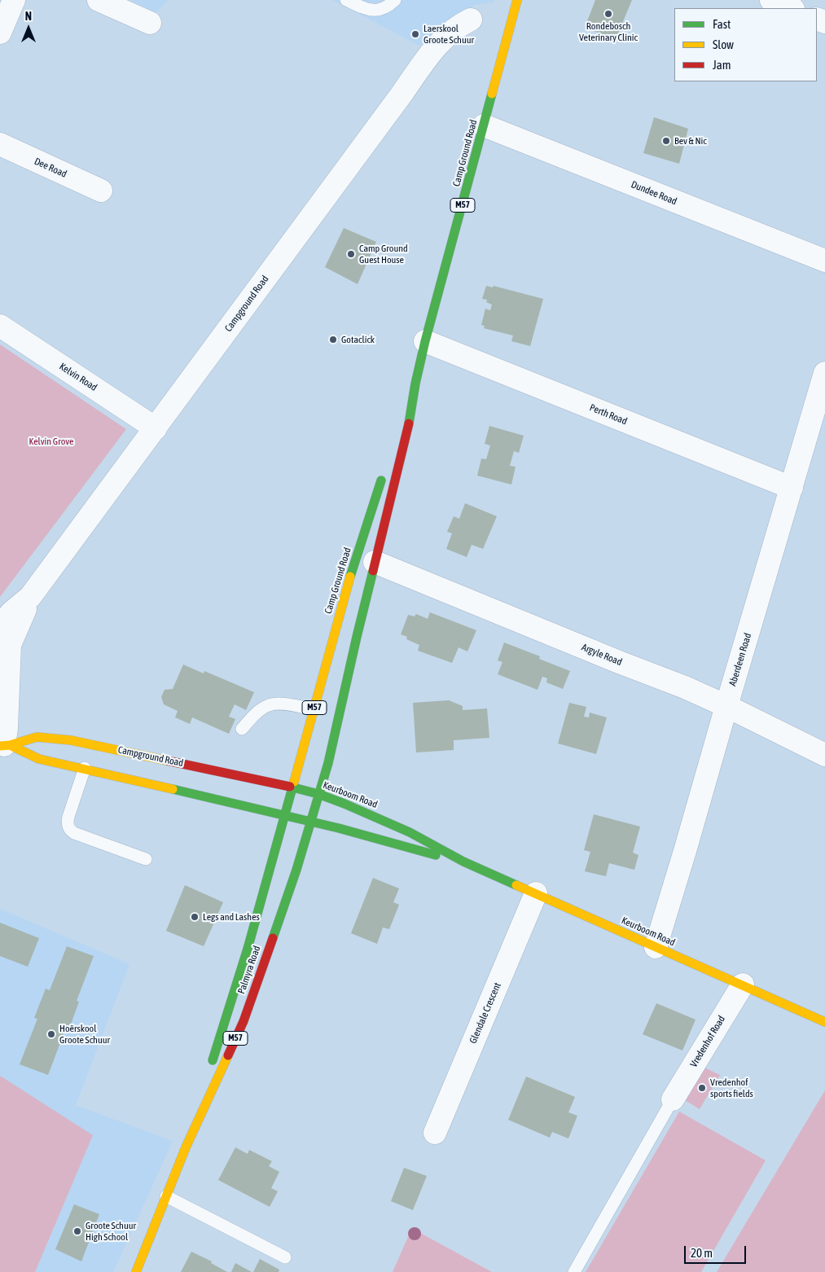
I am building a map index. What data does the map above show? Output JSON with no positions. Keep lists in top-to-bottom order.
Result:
{
  "streets": {
    "main road": [
      "Camp Ground Road",
      "M57",
      "Campground Road",
      "Keurboom Road",
      "Palmyra Road"
    ],
    "street": [
      "Dee Road",
      "Dundee Road",
      "Kelvin Road",
      "Perth Road",
      "Argyle Road",
      "Aberdeen Road",
      "Glendale Crescent",
      "Vredenhof Road"
    ]
  },
  "crossings": [
    ["Camp Ground Road", "Dundee Road"],
    ["Camp Ground Road", "Campground Road"],
    ["Camp Ground Road", "Perth Road"],
    ["Camp Ground Road", "Argyle Road"],
    ["Camp Ground Road", "Keurboom Road"],
    ["Camp Ground Road", "Palmyra Road"],
    ["Campground Road", "Kelvin Road"],
    ["Campground Road", "Keurboom Road"],
    ["Campground Road", "Palmyra Road"],
    ["Perth Road", "Aberdeen Road"],
    ["Argyle Road", "Aberdeen Road"],
    ["Aberdeen Road", "Keurboom Road"],
    ["Keurboom Road", "Palmyra Road"],
    ["Keurboom Road", "Glendale Crescent"],
    ["Keurboom Road", "Vredenhof Road"]
  ],
  "parks": ["Kelvin Grove"],
  "places": [
    "Rondebosch Veterinary Clinic",
    "Laerskool Groote Schuur",
    "Bev & Nic",
    "Camp Ground Guest House",
    "Gotaclick",
    "Legs and Lashes",
    "Hoërskool Groote Schuur",
    "Vredenhof sports fields",
    "Groote Schuur High School"
  ],
  "legend": ["Fast", "Slow", "Jam"],
  "scale_bar": "20 m",
  "north": "top"
}
